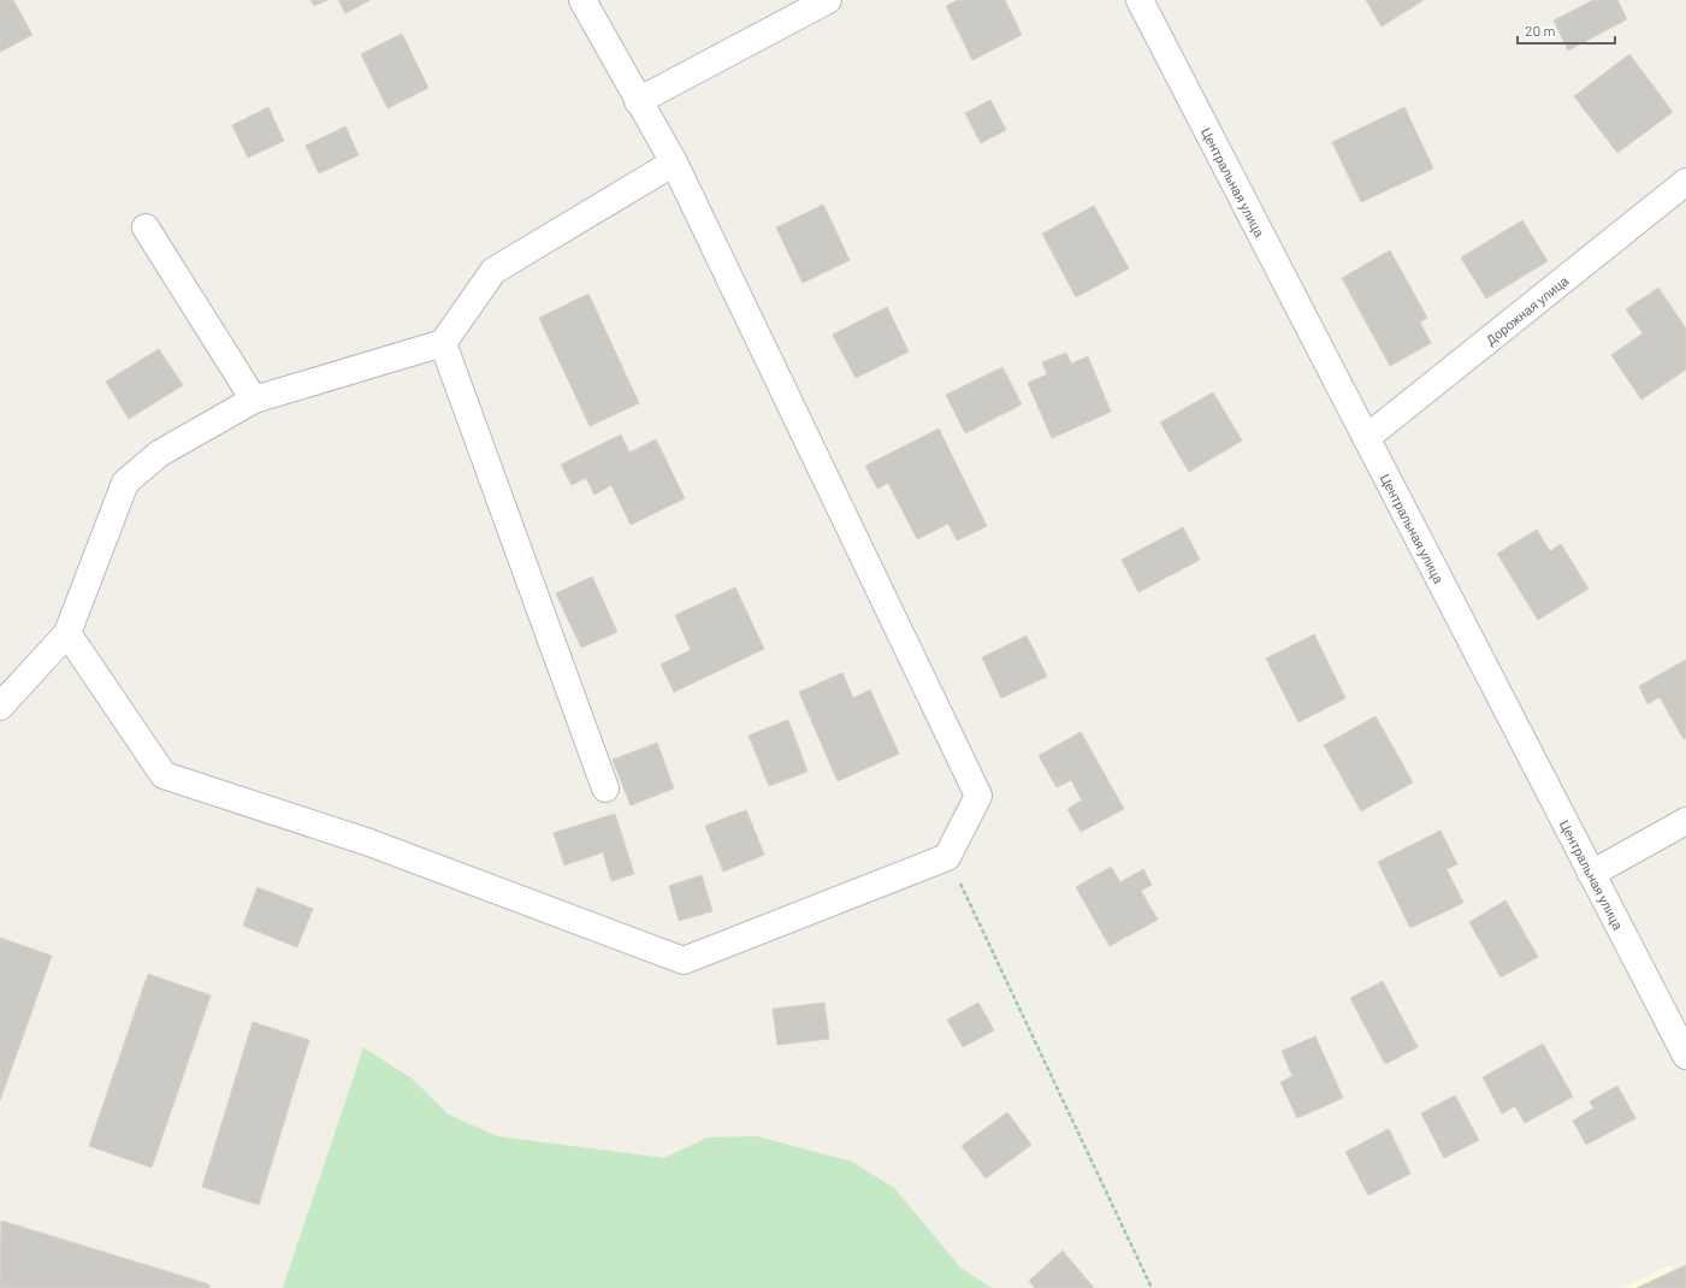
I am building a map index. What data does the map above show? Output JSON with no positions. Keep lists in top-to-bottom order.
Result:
{
  "streets": {
    "street": ["Центральная улица", "Дорожная улица"]
  },
  "crossings": [
    ["Центральная улица", "Дорожная улица"]
  ],
  "scale_bar": "20 m"
}
